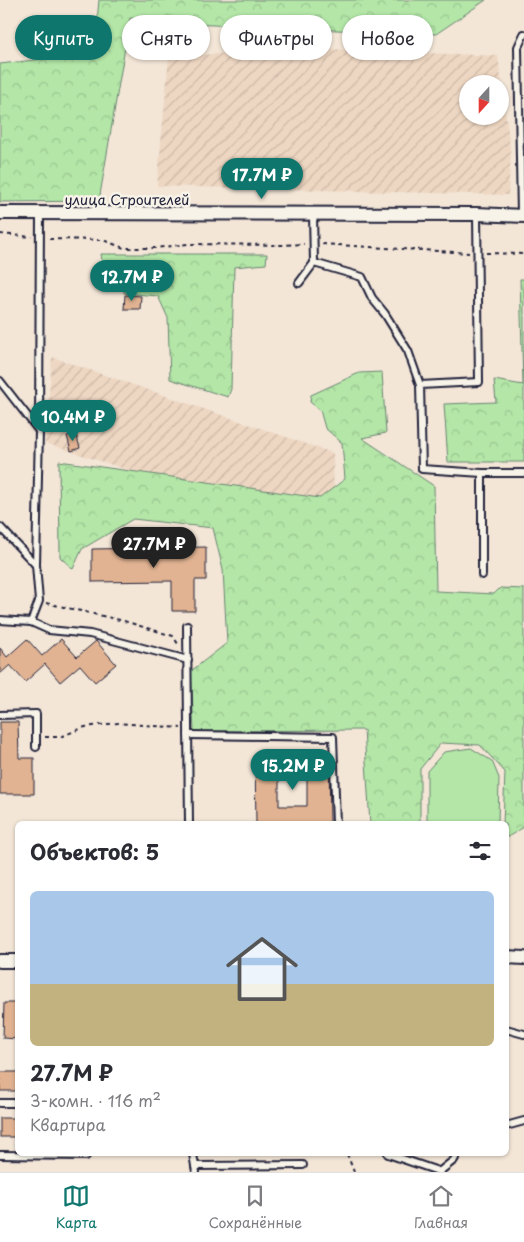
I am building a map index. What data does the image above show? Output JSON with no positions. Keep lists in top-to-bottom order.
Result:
{
  "streets": {
    "street": ["улица Строителей"]
  },
  "north": "bottom",
  "page": {
    "chip": [
      "Купить",
      "Снять",
      "Фильтры",
      "Новое"
    ],
    "price": [
      "17.7M ₽",
      "12.7M ₽",
      "10.4M ₽",
      "27.7M ₽",
      "15.2M ₽"
    ],
    "heading": "Объектов: 5",
    "list": [
      {
        "name": "27.7M ₽",
        "note": "3-комн. · 116 m² · Квартира"
      }
    ],
    "tabs": ["Карта", "Сохранённые", "Главная"]
  }
}
